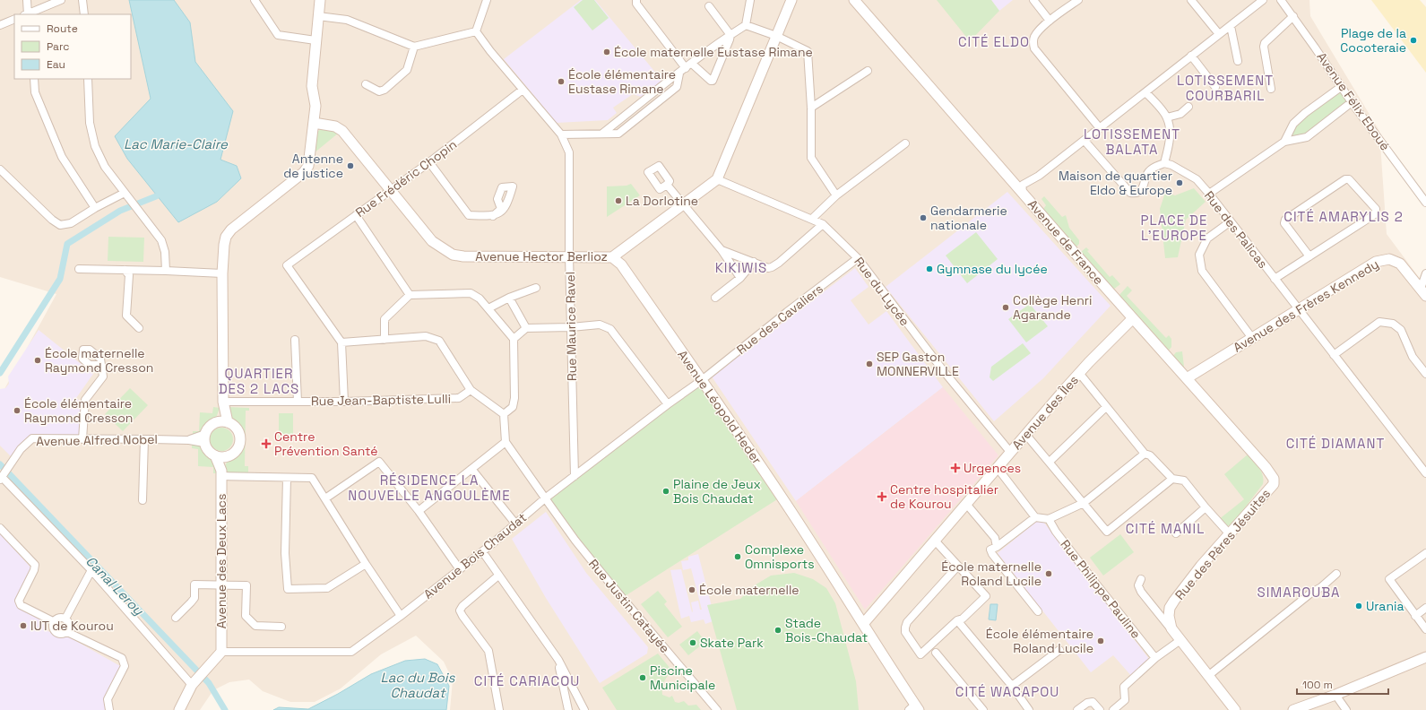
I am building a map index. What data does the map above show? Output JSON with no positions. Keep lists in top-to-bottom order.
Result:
{
  "streets": {
    "street": [
      "Avenue Félix Eboué",
      "Rue Frédéric Chopin",
      "Rue des Palicas",
      "Avenue de France",
      "Avenue Hector Berlioz",
      "Rue du Lycée",
      "Avenue des Frères Kennedy",
      "Rue des Cavaliers",
      "Rue Maurice Ravel",
      "Rue Jean-Baptiste Lulli",
      "Avenue Léopold Heder",
      "Avenue des Îles",
      "Avenue Alfred Nobel",
      "Rue des Pères Jésuites",
      "Avenue Bois Chaudat",
      "Avenue des Deux Lacs",
      "Rue Philippe Pauline",
      "Rue Justin Catayée"
    ]
  },
  "crossings": [
    ["Rue Frédéric Chopin", "Avenue Hector Berlioz"],
    ["Rue Frédéric Chopin", "Rue Maurice Ravel"],
    ["Rue des Palicas", "Avenue des Frères Kennedy"],
    ["Avenue de France", "Avenue des Frères Kennedy"],
    ["Avenue de France", "Avenue des Îles"],
    ["Avenue de France", "Rue des Pères Jésuites"],
    ["Avenue Hector Berlioz", "Rue du Lycée"],
    ["Avenue Hector Berlioz", "Rue Maurice Ravel"],
    ["Avenue Hector Berlioz", "Avenue Léopold Heder"],
    ["Rue du Lycée", "Rue des Cavaliers"],
    ["Rue du Lycée", "Avenue des Îles"],
    ["Rue des Cavaliers", "Avenue Léopold Heder"],
    ["Rue des Cavaliers", "Avenue Bois Chaudat"],
    ["Rue Maurice Ravel", "Avenue Bois Chaudat"],
    ["Avenue Léopold Heder", "Avenue des Îles"],
    ["Avenue Léopold Heder", "Avenue Bois Chaudat"],
    ["Avenue Alfred Nobel", "Avenue des Deux Lacs"],
    ["Avenue Bois Chaudat", "Avenue des Deux Lacs"],
    ["Avenue Bois Chaudat", "Rue Justin Catayée"]
  ],
  "districts": [
    "CITÉ ELDO",
    "LOTISSEMENT COURBARIL",
    "LOTISSEMENT BALATA",
    "CITÉ AMARYLIS 2",
    "PLACE DE L'EUROPE",
    "KIKIWIS",
    "QUARTIER DES 2 LACS",
    "CITÉ DIAMANT",
    "RÉSIDENCE LA NOUVELLE ANGOULÈME",
    "CITÉ MANIL",
    "SIMAROUBA",
    "CITÉ CARIACOU",
    "CITÉ WACAPOU"
  ],
  "water": ["Lac Marie-Claire", "Canal Leroy", "Lac du Bois Chaudat"],
  "places": {
    "other": [
      "Plage de la Cocoteraie",
      "École maternelle Eustase Rimane",
      "École élémentaire Eustase Rimane",
      "Antenne de justice",
      "Maison de quartier Eldo & Europe",
      "La Dorlotine",
      "Gendarmerie nationale",
      "Gymnase du lycée",
      "Collège Henri Agarande",
      "École maternelle Raymond Cresson",
      "SEP Gaston MONNERVILLE",
      "École élémentaire Raymond Cresson",
      "Plaine de Jeux Bois Chaudat",
      "Complexe Omnisports",
      "École maternelle Roland Lucile",
      "École maternelle",
      "Urania",
      "IUT de Kourou",
      "Stade Bois-Chaudat",
      "École élémentaire Roland Lucile",
      "Skate Park",
      "Piscine Municipale"
    ],
    "health": ["Centre Prévention Santé", "Urgences", "Centre hospitalier de Kourou"]
  },
  "legend": ["Route", "Parc", "Eau"],
  "scale_bar": "100 m"
}
